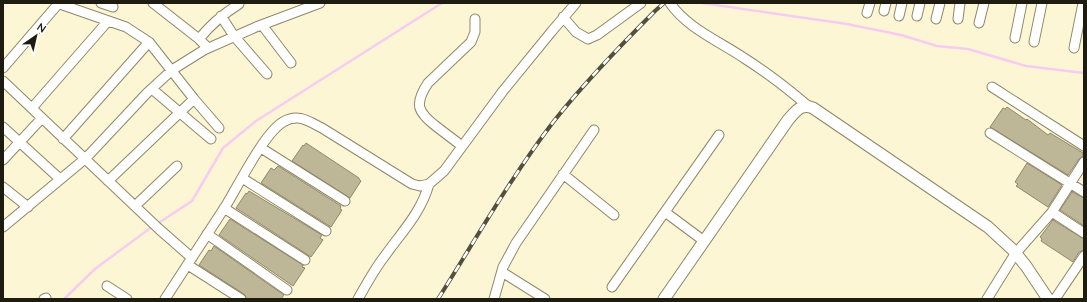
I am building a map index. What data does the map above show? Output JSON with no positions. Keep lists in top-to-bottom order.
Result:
{
  "north": "top right"
}
